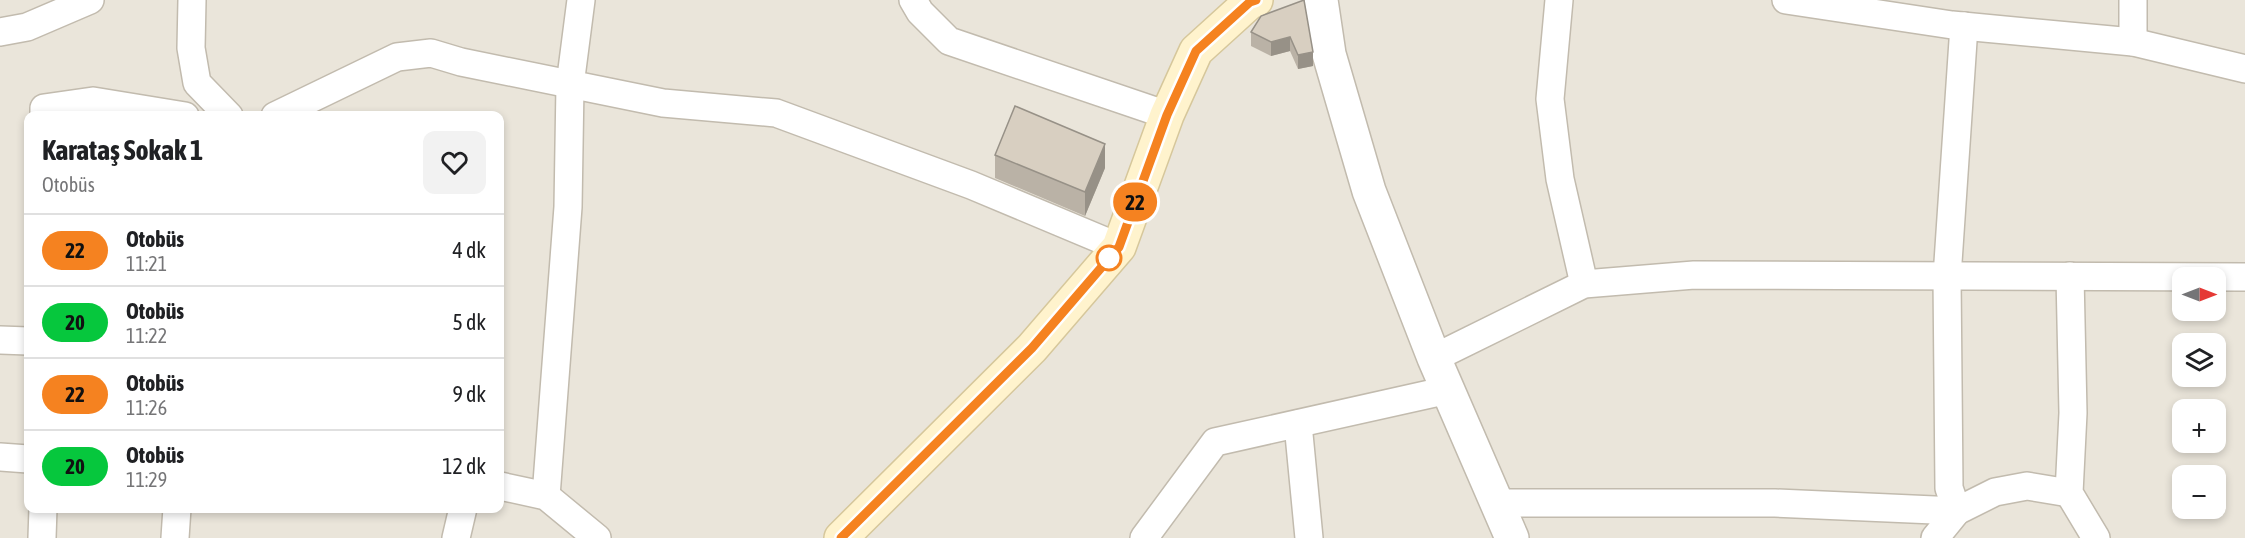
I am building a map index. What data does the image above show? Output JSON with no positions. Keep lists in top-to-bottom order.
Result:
{
  "lines": ["bus line 22"],
  "north": "right",
  "page": {
    "on_map": "22",
    "heading": ["Karataş Sokak 1", "Otobüs"],
    "list": [
      {
        "mark": "22",
        "name": "Otobüs",
        "note": "11:21",
        "value": "4 dk"
      },
      {
        "mark": "20",
        "name": "Otobüs",
        "note": "11:22",
        "value": "5 dk"
      },
      {
        "mark": "22",
        "name": "Otobüs",
        "note": "11:26",
        "value": "9 dk"
      },
      {
        "mark": "20",
        "name": "Otobüs",
        "note": "11:29",
        "value": "12 dk"
      }
    ],
    "map_buttons": ["+", "−"]
  }
}
